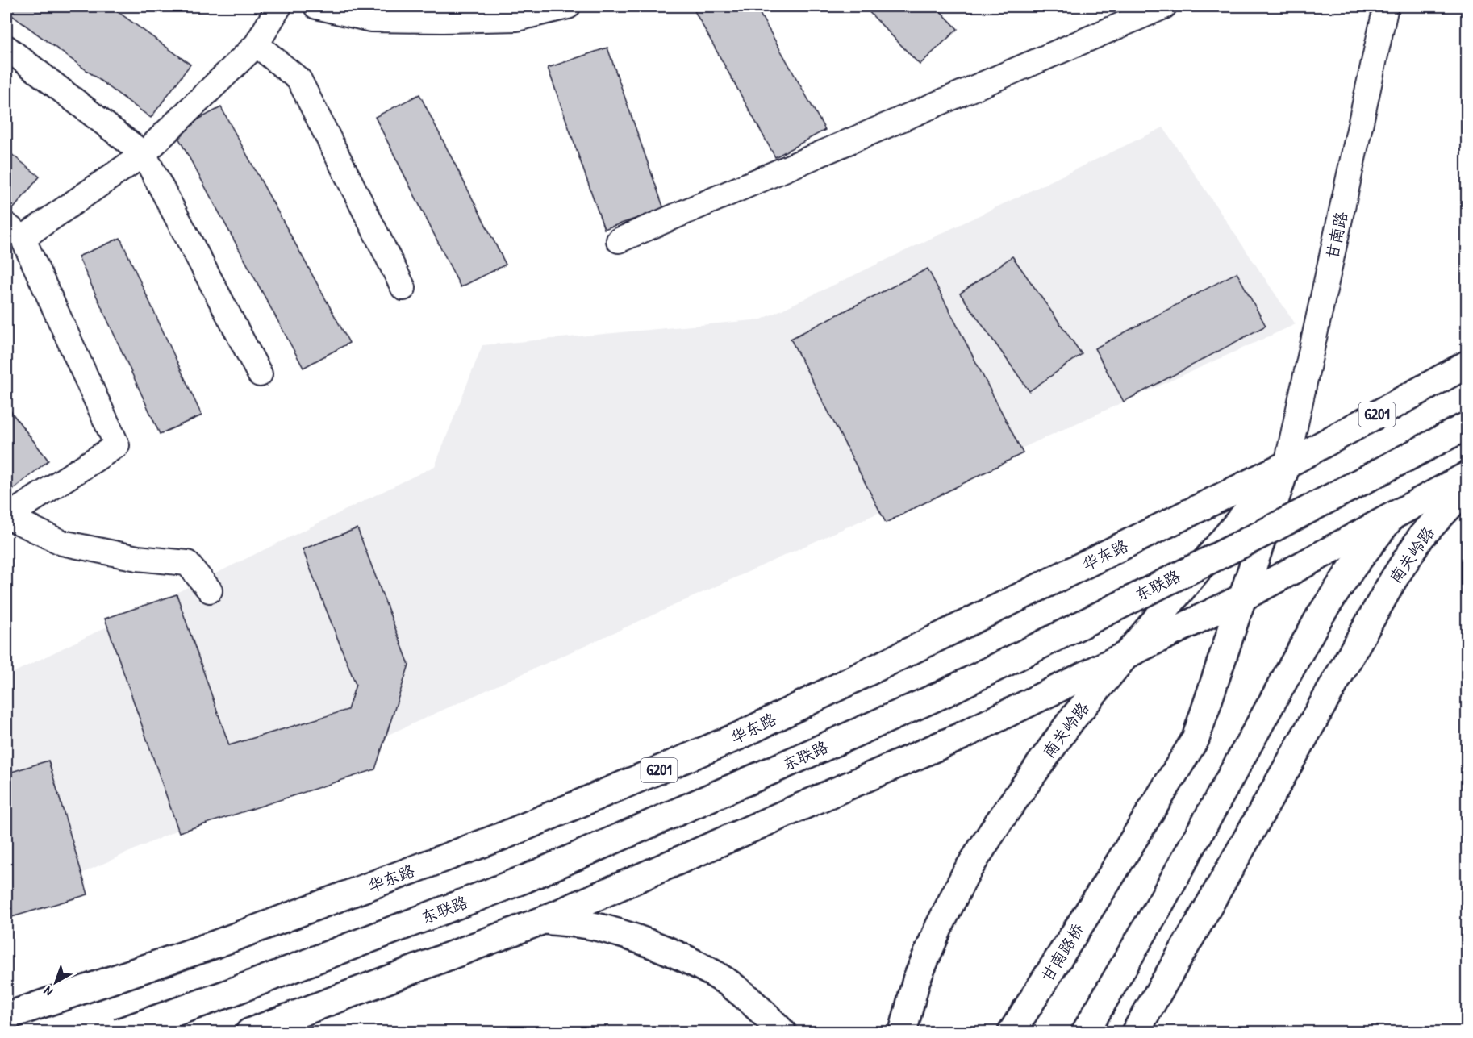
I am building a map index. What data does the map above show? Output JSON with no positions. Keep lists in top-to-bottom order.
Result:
{
  "streets": {
    "main road": [
      "G201",
      "华东路",
      "南关岭路",
      "东联路",
      "甘南路桥"
    ],
    "street": ["甘南路"]
  },
  "crossings": [
    ["甘南路", "华东路"],
    ["甘南路", "南关岭路"],
    ["甘南路", "甘南路桥"],
    ["华东路", "南关岭路"],
    ["华东路", "甘南路桥"],
    ["南关岭路", "甘南路桥"]
  ],
  "north": "bottom left"
}
